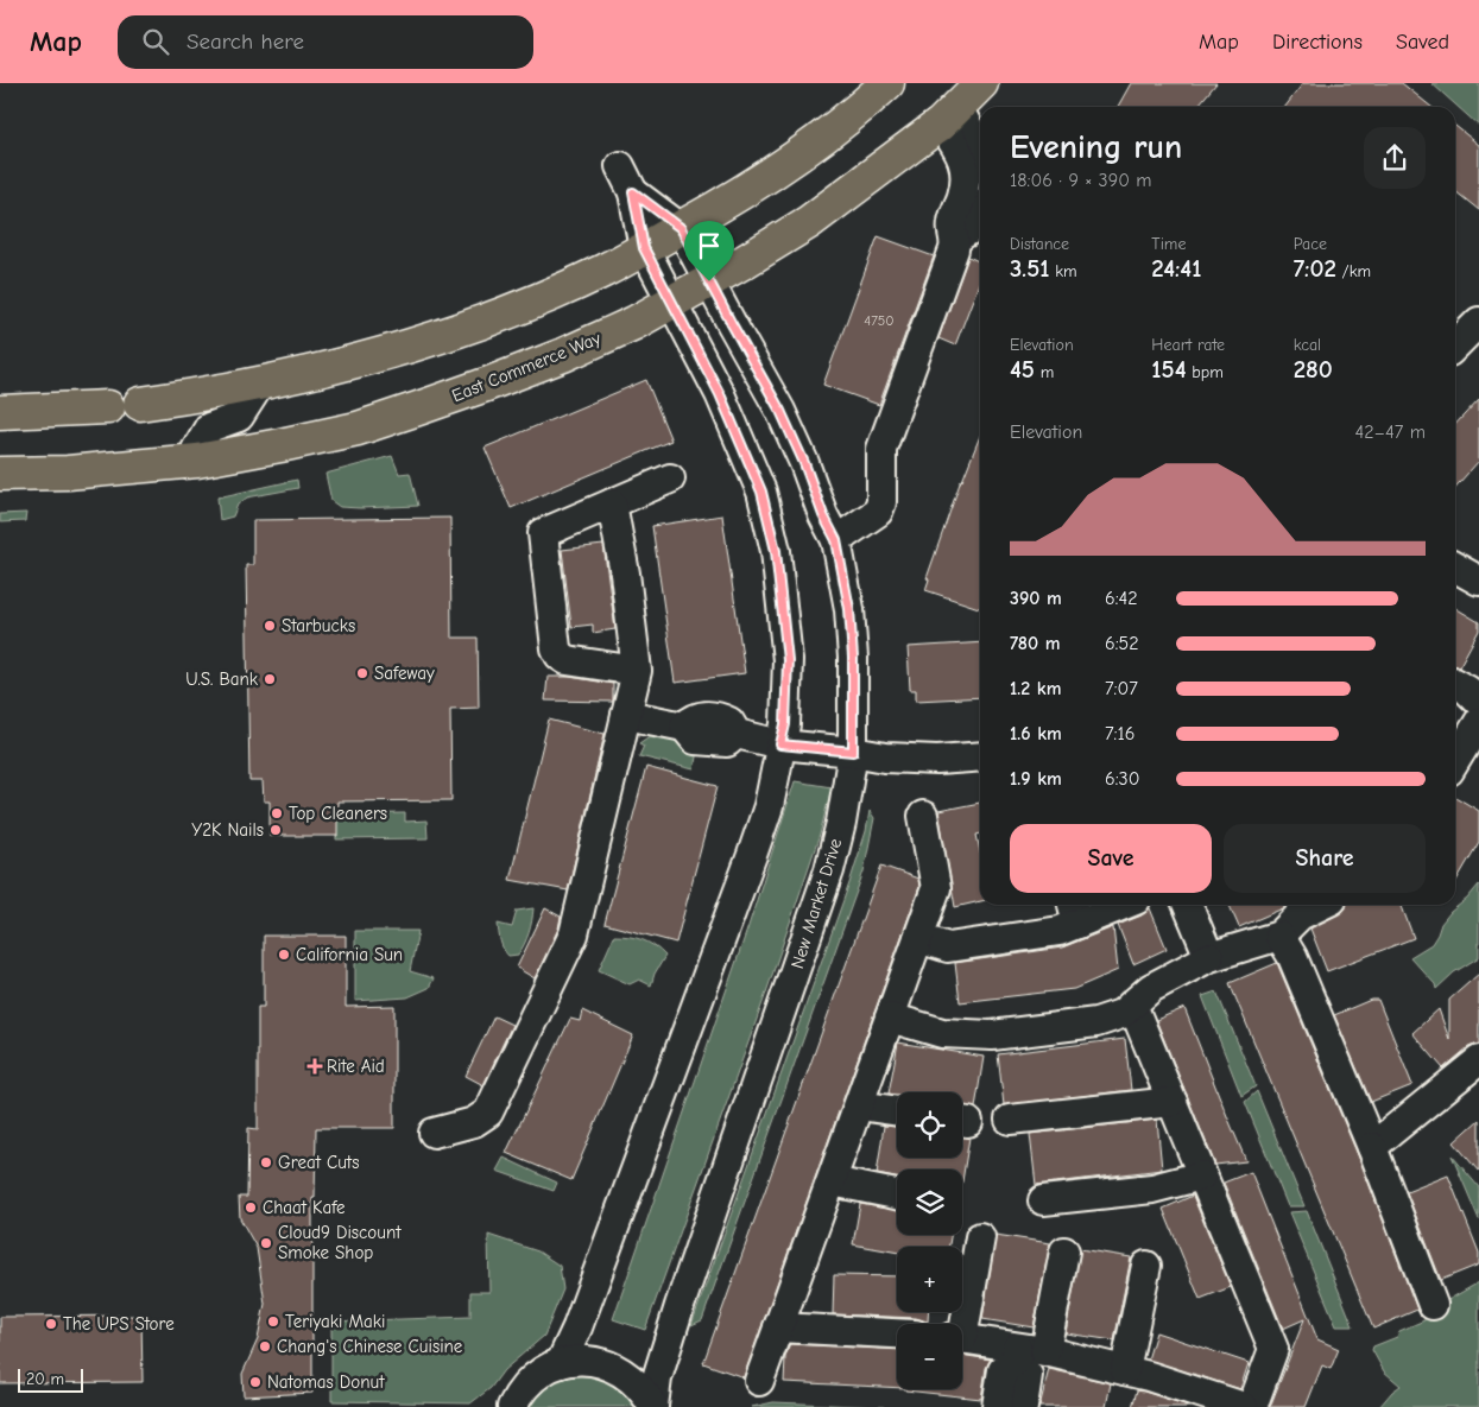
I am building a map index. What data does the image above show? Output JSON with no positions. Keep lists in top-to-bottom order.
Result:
{
  "streets": {
    "main road": ["East Commerce Way"],
    "street": ["New Market Drive"]
  },
  "crossings": [
    ["East Commerce Way", "New Market Drive"]
  ],
  "places": {
    "other": [
      "Starbucks",
      "Safeway",
      "U.S. Bank",
      "Top Cleaners",
      "Y2K Nails",
      "California Sun",
      "Great Cuts",
      "Chaat Kafe",
      "Cloud9 Discount Smoke Shop",
      "Teriyaki Maki",
      "The UPS Store",
      "Chang's Chinese Cuisine",
      "Natomas Donut"
    ],
    "health": ["Rite Aid"]
  },
  "house_numbers": ["4750"],
  "scale_bar": "20 m",
  "page": {
    "header": "Map",
    "search": "Search here",
    "nav": ["Map", "Directions", "Saved"],
    "heading": ["Evening run", "18:06 · 9 × 390 m"],
    "stats": [
      ["Distance", "3.51 km"],
      ["Time", "24:41"],
      ["Pace", "7:02 /km"],
      ["Elevation", "45 m"],
      ["Heart rate", "154 bpm"],
      ["kcal", "280"]
    ],
    "chart": ["Elevation", "42–47 m"],
    "list": [
      {
        "name": "390 m",
        "note": "6:42"
      },
      {
        "name": "780 m",
        "note": "6:52"
      },
      {
        "name": "1.2 km",
        "note": "7:07"
      },
      {
        "name": "1.6 km",
        "note": "7:16"
      },
      {
        "name": "1.9 km",
        "note": "6:30"
      }
    ],
    "buttons": ["Save", "Share"],
    "map_buttons": ["+", "−"],
    "scale": "20 m"
  }
}
